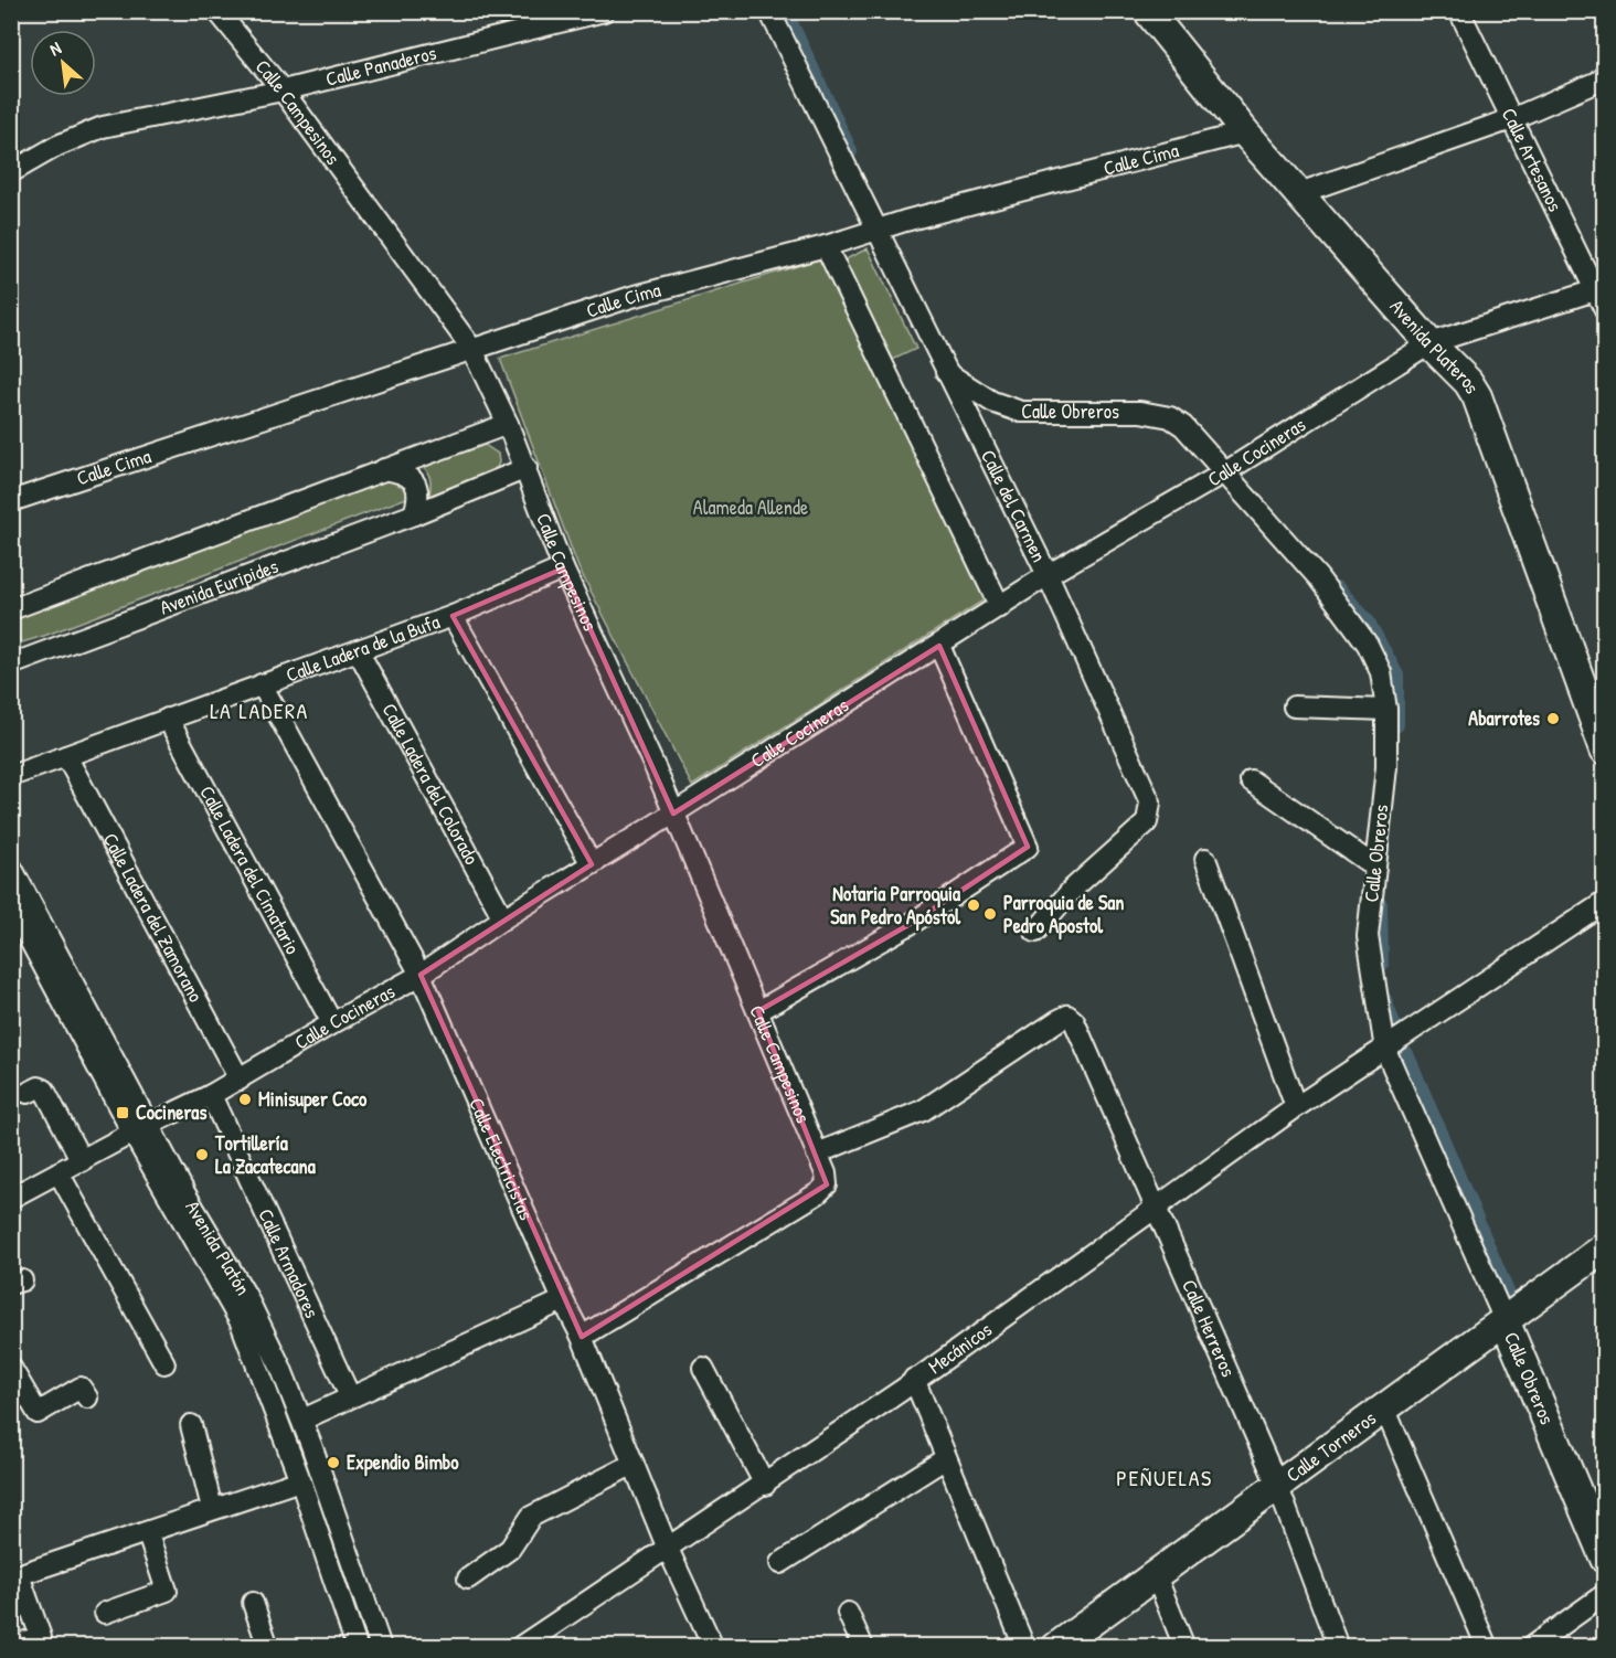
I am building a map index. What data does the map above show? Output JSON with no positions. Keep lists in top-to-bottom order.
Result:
{
  "streets": {
    "street": [
      "Calle Panaderos",
      "Calle Campesinos",
      "Calle Cima",
      "Calle Artesanos",
      "Avenida Plateros",
      "Calle Obreros",
      "Calle Cocineras",
      "Calle del Carmen",
      "Avenida Euripides",
      "Calle Ladera de la Bufa",
      "Calle Ladera del Colorado",
      "Calle Ladera del Cimatario",
      "Calle Ladera del Zamorano",
      "Calle Electricistas",
      "Avenida Platón",
      "Calle Armadores",
      "Calle Herreros",
      "Mecánicos",
      "Calle Torneros"
    ]
  },
  "crossings": [
    ["Calle Panaderos", "Calle Campesinos"],
    ["Calle Campesinos", "Calle Cima"],
    ["Calle Campesinos", "Calle Cocineras"],
    ["Calle Campesinos", "Avenida Euripides"],
    ["Calle Campesinos", "Calle Ladera de la Bufa"],
    ["Calle Campesinos", "Calle Electricistas"],
    ["Calle Campesinos", "Calle Herreros"],
    ["Calle Cima", "Avenida Plateros"],
    ["Calle Cima", "Calle del Carmen"],
    ["Calle Artesanos", "Calle Cocineras"],
    ["Avenida Plateros", "Calle Cocineras"],
    ["Calle Obreros", "Calle Cocineras"],
    ["Calle Obreros", "Calle del Carmen"],
    ["Calle Obreros", "Mecánicos"],
    ["Calle Obreros", "Calle Torneros"],
    ["Calle Cocineras", "Calle del Carmen"],
    ["Calle Cocineras", "Calle Ladera del Colorado"],
    ["Calle Cocineras", "Calle Ladera del Cimatario"],
    ["Calle Cocineras", "Calle Ladera del Zamorano"],
    ["Calle Cocineras", "Calle Electricistas"],
    ["Calle Cocineras", "Avenida Platón"],
    ["Calle Cocineras", "Calle Armadores"],
    ["Calle Ladera de la Bufa", "Calle Ladera del Colorado"],
    ["Calle Ladera de la Bufa", "Calle Ladera del Cimatario"],
    ["Calle Ladera de la Bufa", "Calle Ladera del Zamorano"],
    ["Calle Ladera de la Bufa", "Calle Electricistas"],
    ["Calle Electricistas", "Mecánicos"],
    ["Calle Herreros", "Mecánicos"],
    ["Calle Herreros", "Calle Torneros"]
  ],
  "districts": ["LA LADERA", "PEÑUELAS"],
  "parks": ["Alameda Allende"],
  "places": {
    "other": [
      "Abarrotes",
      "Notaria Parroquia San Pedro Apóstol",
      "Parroquia de San Pedro Apostol",
      "Minisuper Coco",
      "Tortillería La Zacatecana",
      "Expendio Bimbo"
    ],
    "transit": ["Cocineras"]
  },
  "north": "top left"
}
